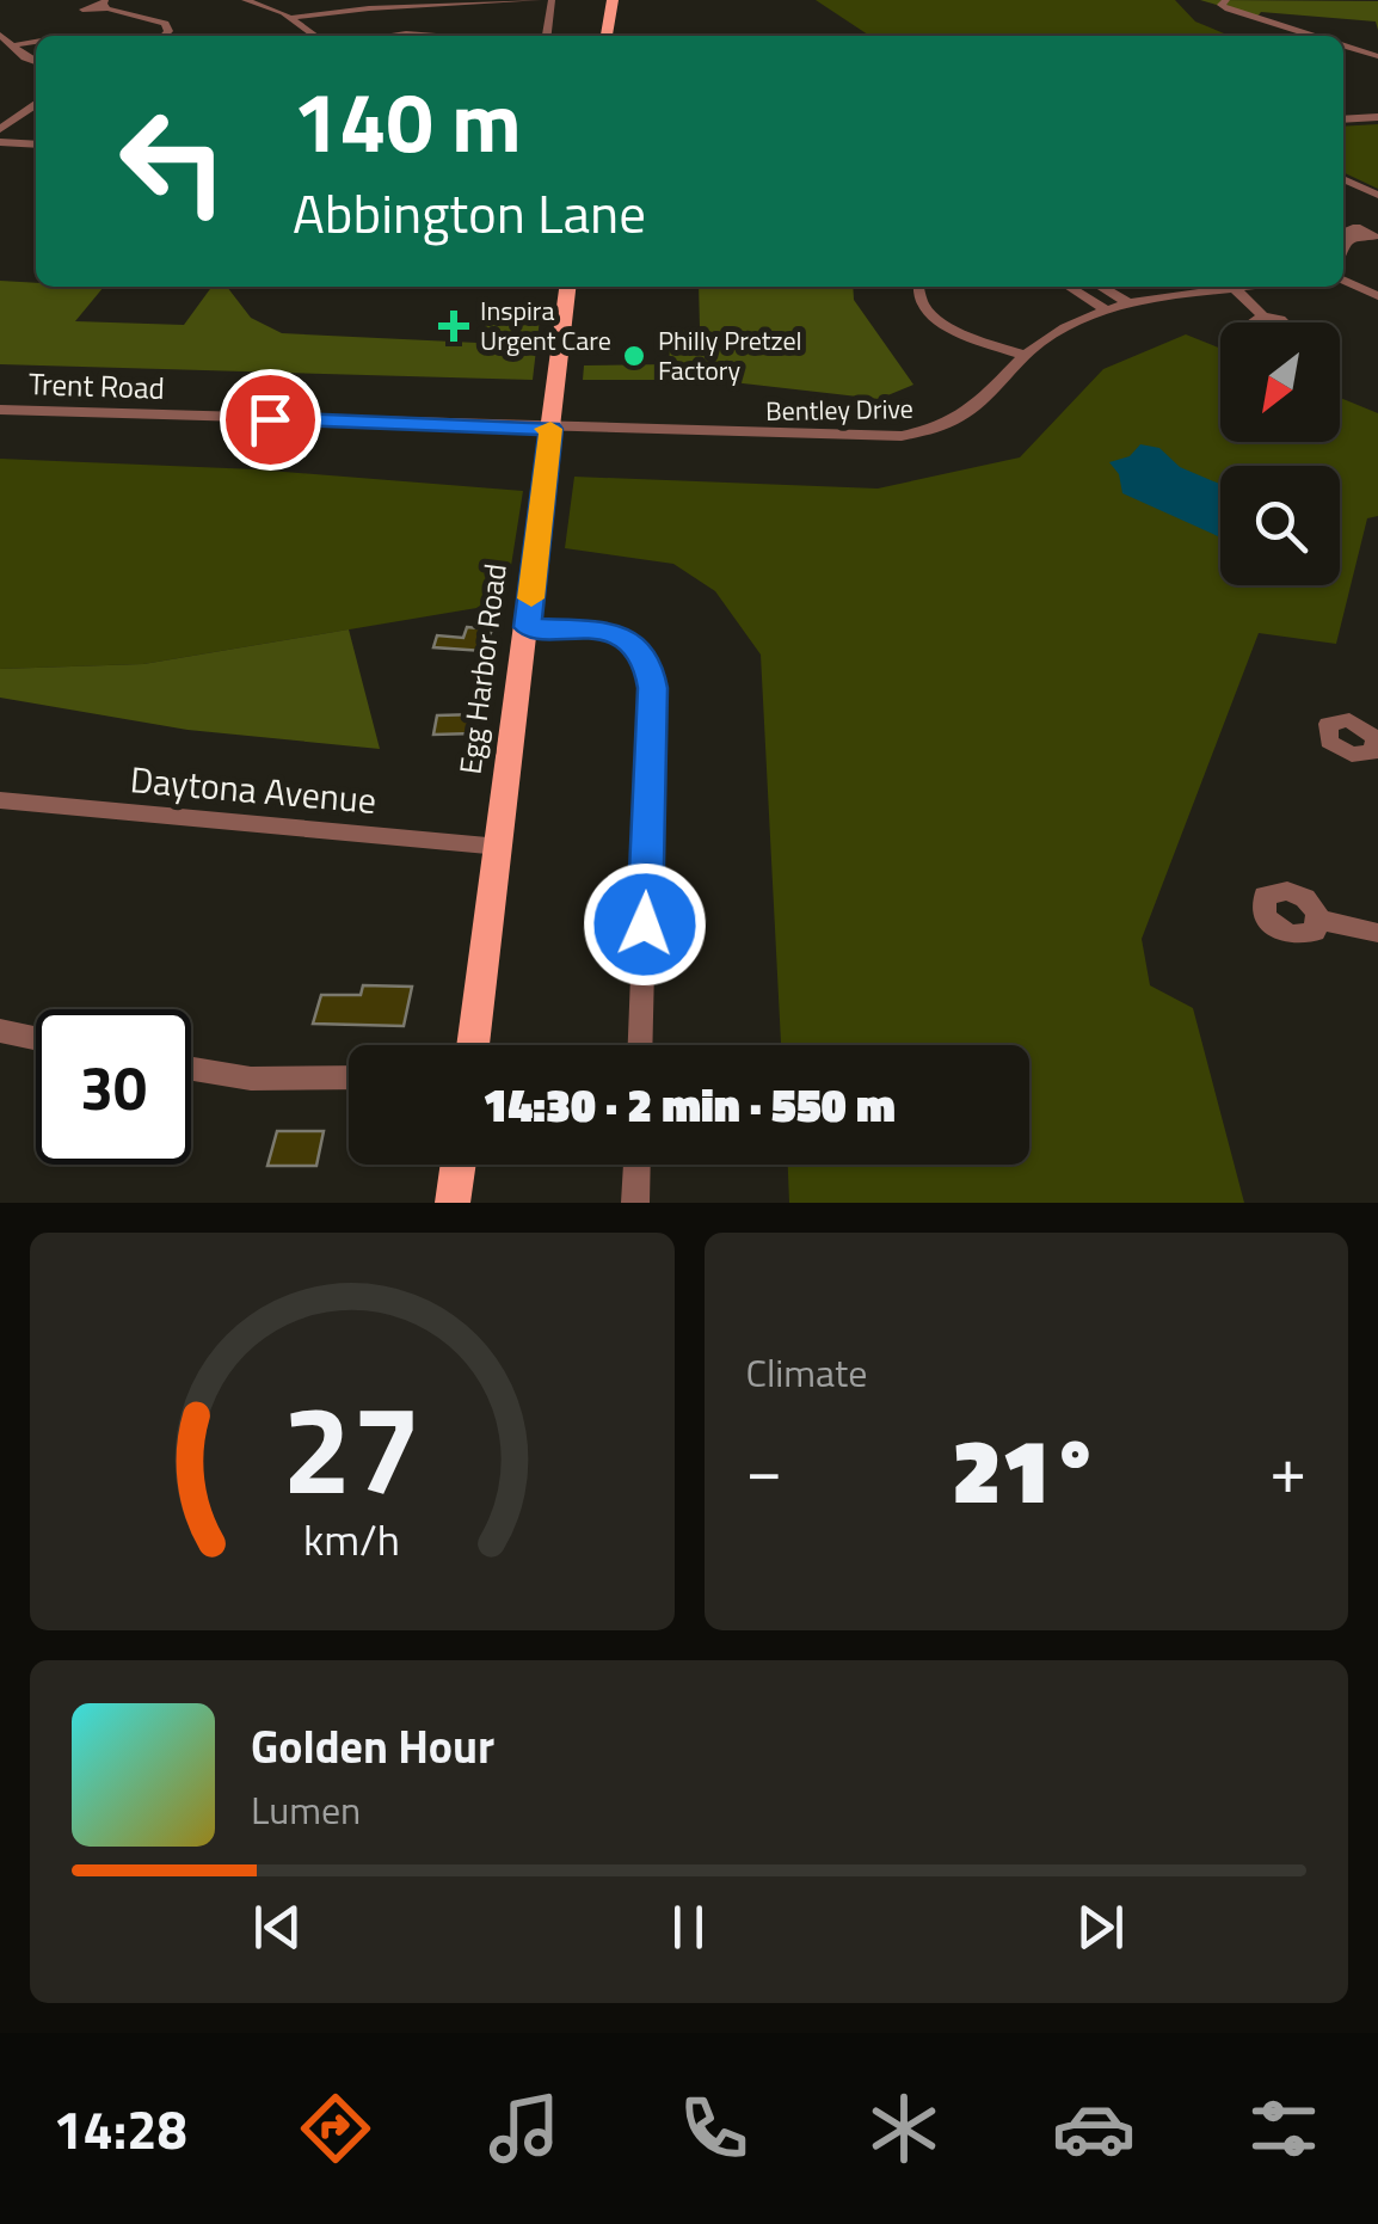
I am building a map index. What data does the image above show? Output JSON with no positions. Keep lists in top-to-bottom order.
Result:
{
  "streets": {
    "main road": ["Egg Harbor Road"],
    "street": ["Trent Road", "Bentley Drive", "Daytona Avenue"]
  },
  "crossings": [
    ["Trent Road", "Bentley Drive"],
    ["Trent Road", "Egg Harbor Road"],
    ["Bentley Drive", "Egg Harbor Road"],
    ["Egg Harbor Road", "Daytona Avenue"]
  ],
  "places": {
    "health": ["Inspira Urgent Care"],
    "other": ["Philly Pretzel Factory"]
  },
  "north": "bottom left",
  "page": {
    "turn": ["140 m", "Abbington Lane"],
    "limit": "30",
    "trip": "14:30 · 2 min · 550 m",
    "tile": "Climate",
    "heat": ["−", "21°", "+"],
    "song": ["Golden Hour", "Lumen"],
    "tabs": "14:28",
    "gauge": ["27", "km/h"]
  }
}
